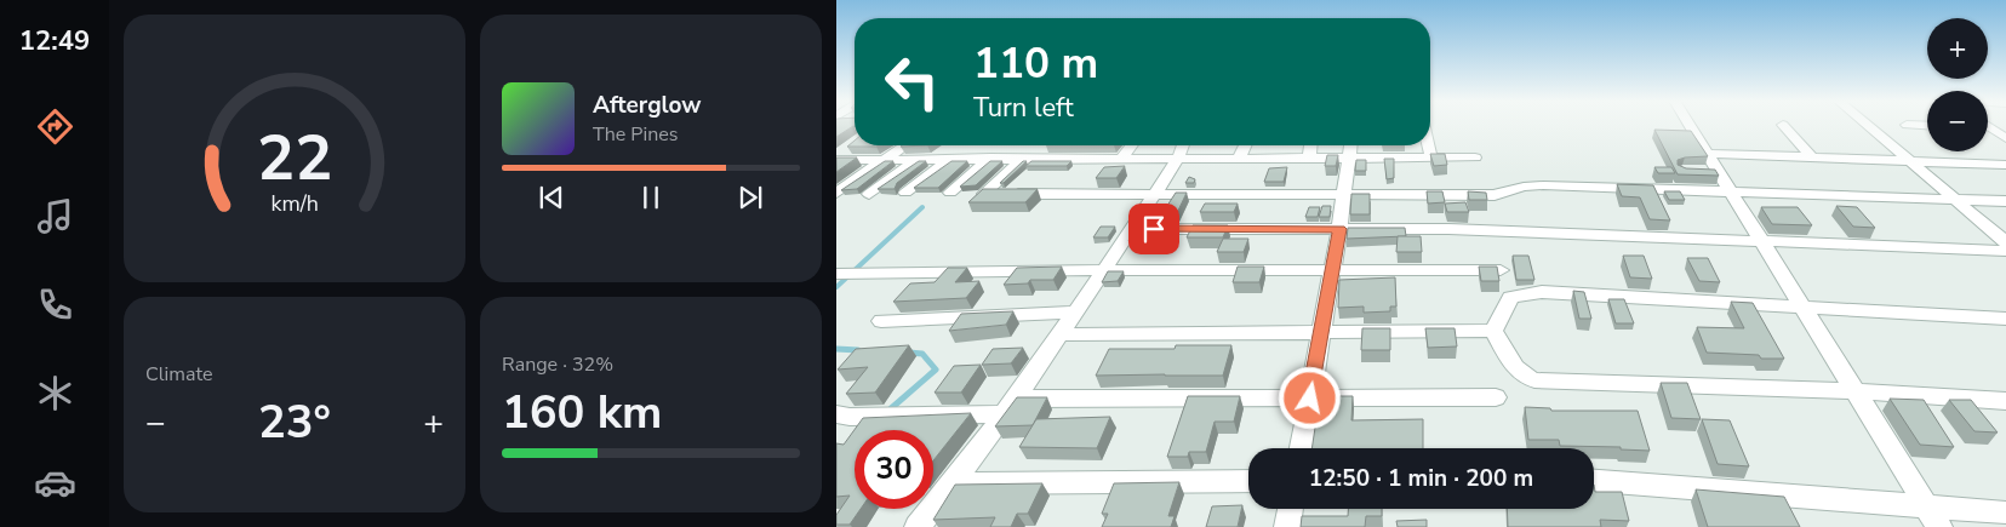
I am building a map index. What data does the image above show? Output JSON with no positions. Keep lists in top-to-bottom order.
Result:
{
  "page": {
    "tabs": "12:49",
    "map_buttons": ["+", "−"],
    "turn": ["110 m", "Turn left"],
    "song": ["Afterglow", "The Pines"],
    "tile": [
      "Climate",
      ["Range · 32%", "160 km"]
    ],
    "heat": ["−", "23°", "+"],
    "limit": "30",
    "trip": "12:50 · 1 min · 200 m",
    "gauge": ["22", "km/h"]
  }
}
